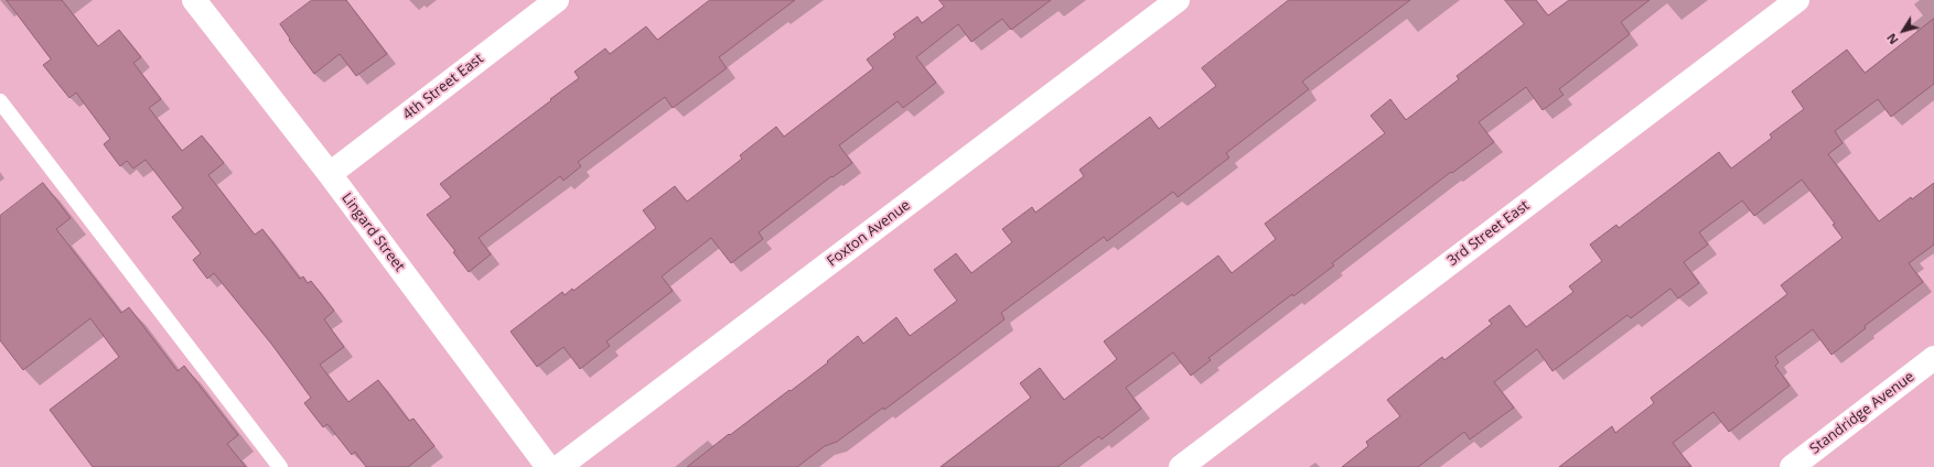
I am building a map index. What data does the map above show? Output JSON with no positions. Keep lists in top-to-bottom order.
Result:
{
  "streets": {
    "street": [
      "4th Street East",
      "Lingard Street",
      "Foxton Avenue",
      "3rd Street East",
      "Standridge Avenue"
    ]
  },
  "crossings": [
    ["4th Street East", "Lingard Street"]
  ],
  "north": "bottom left"
}
